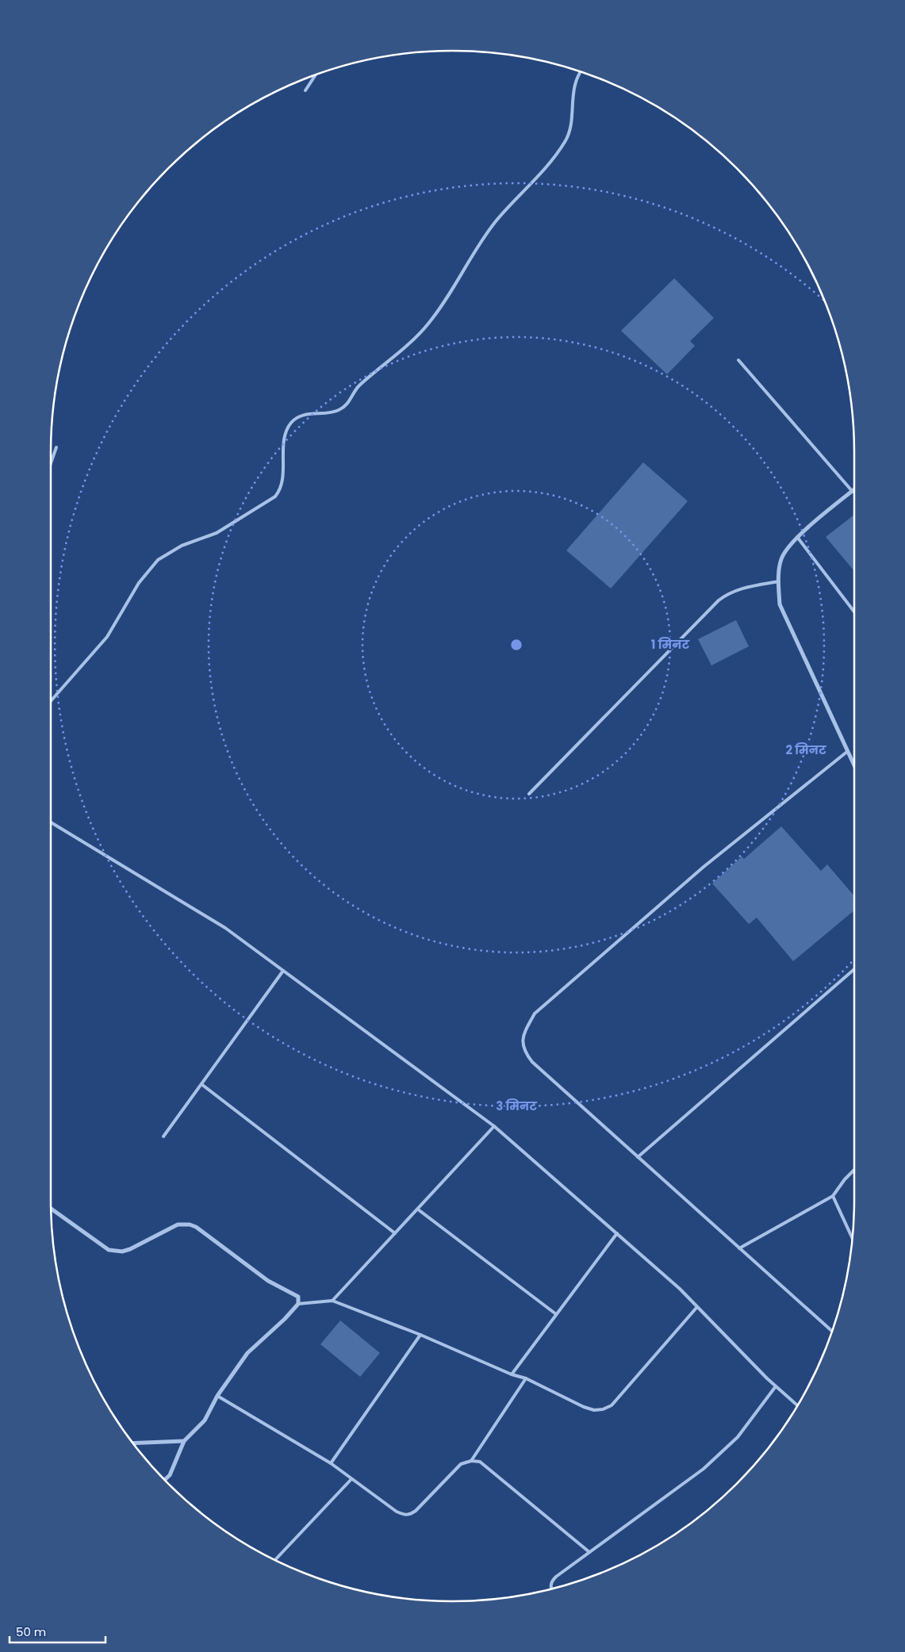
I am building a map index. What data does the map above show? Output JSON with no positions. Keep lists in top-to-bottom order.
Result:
{
  "scale_bar": "50 m",
  "rings": ["1 मिनट", "2 मिनट", "3 मिनट"]
}
